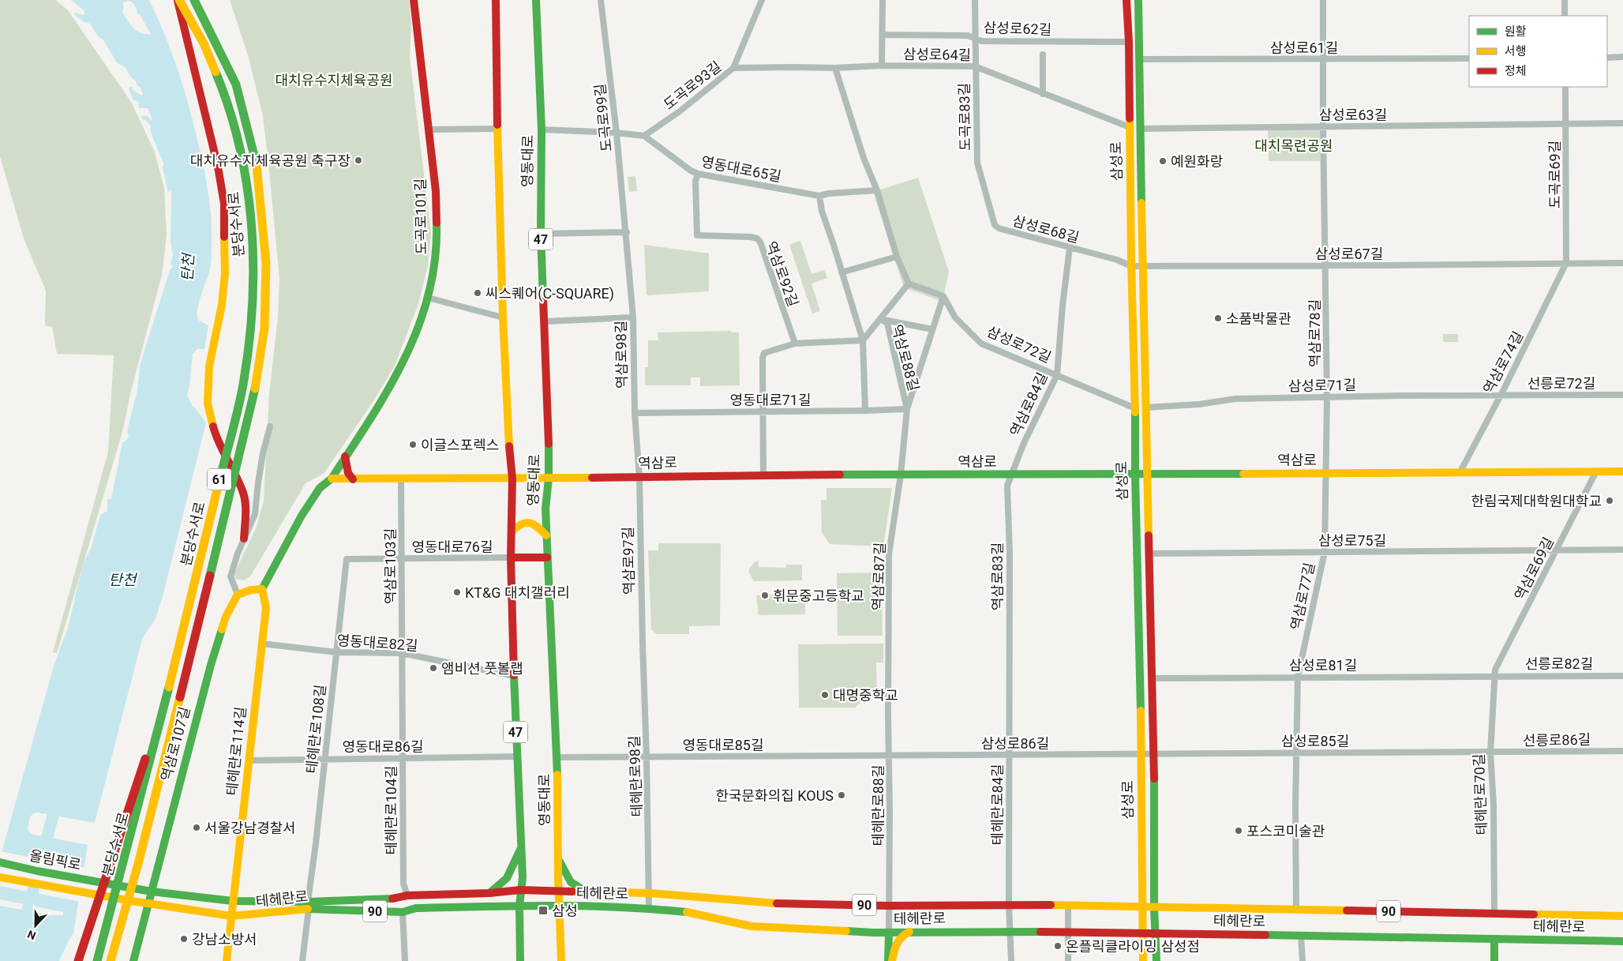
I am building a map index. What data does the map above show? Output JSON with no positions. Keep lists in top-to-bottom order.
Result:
{
  "streets": {
    "main road": [
      "영동대로",
      "삼성로",
      "도곡로101길",
      "분당수서로",
      "47",
      "역삼로",
      "61",
      "역삼로107길",
      "테헤란로114길",
      "올림픽로",
      "테헤란로",
      "90"
    ],
    "street": [
      "삼성로62길",
      "삼성로61길",
      "삼성로64길",
      "도곡로93길",
      "삼성로63길",
      "도곡로83길",
      "도곡로99길",
      "영동대로65길",
      "도곡로69길",
      "삼성로68길",
      "삼성로67길",
      "역삼로92길",
      "역삼로78길",
      "삼성로72길",
      "역삼로98길",
      "역삼로88길",
      "역삼로74길",
      "선릉로72길",
      "삼성로71길",
      "영동대로71길",
      "역삼로84길",
      "삼성로75길",
      "영동대로76길",
      "역삼로97길",
      "역삼로103길",
      "역삼로69길",
      "역삼로87길",
      "역삼로83길",
      "역삼로77길",
      "영동대로82길",
      "선릉로82길",
      "삼성로81길",
      "테헤란로108길",
      "선릉로86길",
      "삼성로85길",
      "삼성로86길",
      "영동대로85길",
      "영동대로86길",
      "테헤란로98길",
      "테헤란로70길",
      "테헤란로84길",
      "테헤란로88길",
      "테헤란로104길"
    ]
  },
  "crossings": [
    ["삼성로62길", "도곡로83길"],
    ["삼성로62길", "삼성로"],
    ["삼성로61길", "삼성로"],
    ["삼성로61길", "역삼로78길"],
    ["삼성로64길", "도곡로93길"],
    ["삼성로64길", "도곡로83길"],
    ["삼성로64길", "삼성로"],
    ["도곡로93길", "영동대로65길"],
    ["삼성로63길", "삼성로"],
    ["삼성로63길", "도곡로69길"],
    ["삼성로63길", "역삼로78길"],
    ["도곡로83길", "삼성로68길"],
    ["도곡로99길", "역삼로98길"],
    ["영동대로", "역삼로"],
    ["영동대로", "영동대로76길"],
    ["영동대로", "영동대로82길"],
    ["영동대로", "영동대로85길"],
    ["영동대로", "영동대로86길"],
    ["영동대로", "테헤란로"],
    ["삼성로", "삼성로68길"],
    ["삼성로", "삼성로67길"],
    ["삼성로", "삼성로72길"],
    ["삼성로", "삼성로71길"],
    ["삼성로", "역삼로"],
    ["삼성로", "삼성로75길"],
    ["삼성로", "삼성로81길"],
    ["삼성로", "삼성로85길"],
    ["삼성로", "삼성로86길"],
    ["삼성로", "테헤란로"],
    ["영동대로65길", "역삼로92길"],
    ["도곡로69길", "삼성로67길"],
    ["도곡로69길", "역삼로74길"],
    ["도곡로101길", "역삼로"],
    ["삼성로68길", "삼성로67길"],
    ["삼성로68길", "역삼로84길"],
    ["삼성로67길", "역삼로78길"],
    ["삼성로67길", "역삼로74길"],
    ["역삼로78길", "삼성로71길"],
    ["역삼로78길", "역삼로"],
    ["역삼로78길", "역삼로77길"],
    ["삼성로72길", "역삼로88길"],
    ["삼성로72길", "역삼로84길"],
    ["역삼로98길", "영동대로71길"],
    ["역삼로98길", "역삼로"],
    ["역삼로98길", "역삼로97길"],
    ["역삼로88길", "영동대로71길"],
    ["역삼로88길", "역삼로"],
    ["역삼로88길", "역삼로87길"],
    ["역삼로74길", "선릉로72길"],
    ["역삼로74길", "삼성로71길"],
    ["역삼로74길", "역삼로"],
    ["선릉로72길", "삼성로71길"],
    ["역삼로84길", "역삼로"],
    ["역삼로84길", "역삼로83길"],
    ["역삼로", "역삼로97길"],
    ["역삼로", "역삼로103길"],
    ["역삼로", "역삼로69길"],
    ["역삼로", "역삼로87길"],
    ["역삼로", "역삼로83길"],
    ["역삼로", "역삼로77길"],
    ["삼성로75길", "역삼로69길"],
    ["삼성로75길", "역삼로77길"],
    ["영동대로76길", "역삼로103길"],
    ["영동대로76길", "테헤란로108길"],
    ["역삼로97길", "테헤란로98길"],
    ["역삼로103길", "영동대로82길"],
    ["역삼로103길", "테헤란로104길"],
    ["역삼로69길", "선릉로82길"],
    ["역삼로69길", "삼성로81길"],
    ["역삼로69길", "테헤란로70길"],
    ["역삼로87길", "테헤란로88길"],
    ["역삼로83길", "테헤란로84길"],
    ["역삼로77길", "삼성로81길"],
    ["역삼로77길", "삼성로85길"],
    ["역삼로77길", "테헤란로"],
    ["영동대로82길", "테헤란로108길"],
    ["영동대로82길", "테헤란로114길"],
    ["영동대로82길", "테헤란로104길"],
    ["선릉로82길", "삼성로81길"],
    ["선릉로82길", "테헤란로70길"],
    ["삼성로81길", "테헤란로70길"],
    ["테헤란로108길", "영동대로86길"],
    ["테헤란로108길", "테헤란로"],
    ["선릉로86길", "삼성로85길"],
    ["선릉로86길", "테헤란로70길"],
    ["삼성로85길", "삼성로86길"],
    ["삼성로85길", "테헤란로70길"],
    ["삼성로86길", "영동대로85길"],
    ["삼성로86길", "테헤란로84길"],
    ["삼성로86길", "테헤란로88길"],
    ["역삼로107길", "올림픽로"],
    ["역삼로107길", "테헤란로"],
    ["영동대로85길", "테헤란로98길"],
    ["영동대로85길", "테헤란로88길"],
    ["영동대로86길", "테헤란로114길"],
    ["영동대로86길", "테헤란로104길"],
    ["테헤란로114길", "테헤란로"],
    ["테헤란로98길", "테헤란로"],
    ["테헤란로70길", "테헤란로"],
    ["테헤란로84길", "테헤란로"],
    ["테헤란로88길", "테헤란로"],
    ["테헤란로104길", "테헤란로"],
    ["올림픽로", "테헤란로"]
  ],
  "water": ["탄천"],
  "parks": ["대치유수지체육공원", "대치목련공원"],
  "places": {
    "other": [
      "대치유수지체육공원 축구장",
      "예원화랑",
      "씨스퀘어(C-SQUARE)",
      "소품박물관",
      "이글스포렉스",
      "한림국제대학원대학교",
      "KT&G 대치갤러리",
      "휘문중고등학교",
      "앰비션 풋볼랩",
      "대명중학교",
      "한국문화의집 KOUS",
      "서울강남경찰서",
      "포스코미술관",
      "강남소방서",
      "온플릭클라이밍 삼성점"
    ],
    "transit": ["삼성"]
  },
  "legend": ["원활", "서행", "정체"],
  "north": "bottom"
}
